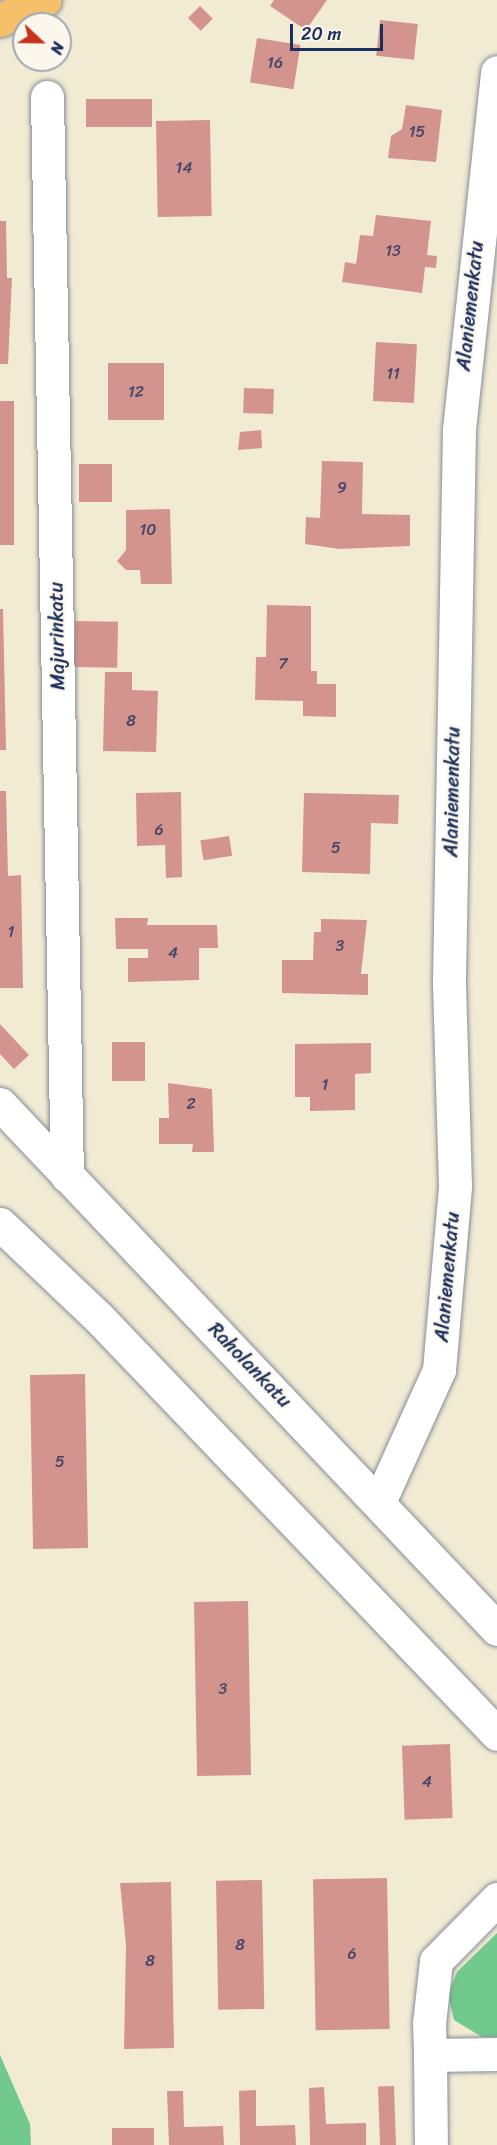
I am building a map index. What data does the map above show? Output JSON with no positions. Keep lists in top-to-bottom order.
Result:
{
  "streets": {
    "street": ["Alaniemenkatu", "Majurinkatu", "Raholankatu"]
  },
  "crossings": [
    ["Alaniemenkatu", "Raholankatu"],
    ["Majurinkatu", "Raholankatu"]
  ],
  "house_numbers": [
    "16",
    "15",
    "14",
    "13",
    "11",
    "12",
    "9",
    "10",
    "7",
    "8",
    "6",
    "5",
    "1",
    "3",
    "4",
    "1",
    "2",
    "5",
    "3",
    "4",
    "8",
    "6",
    "8"
  ],
  "scale_bar": "20 m",
  "north": "right"
}
